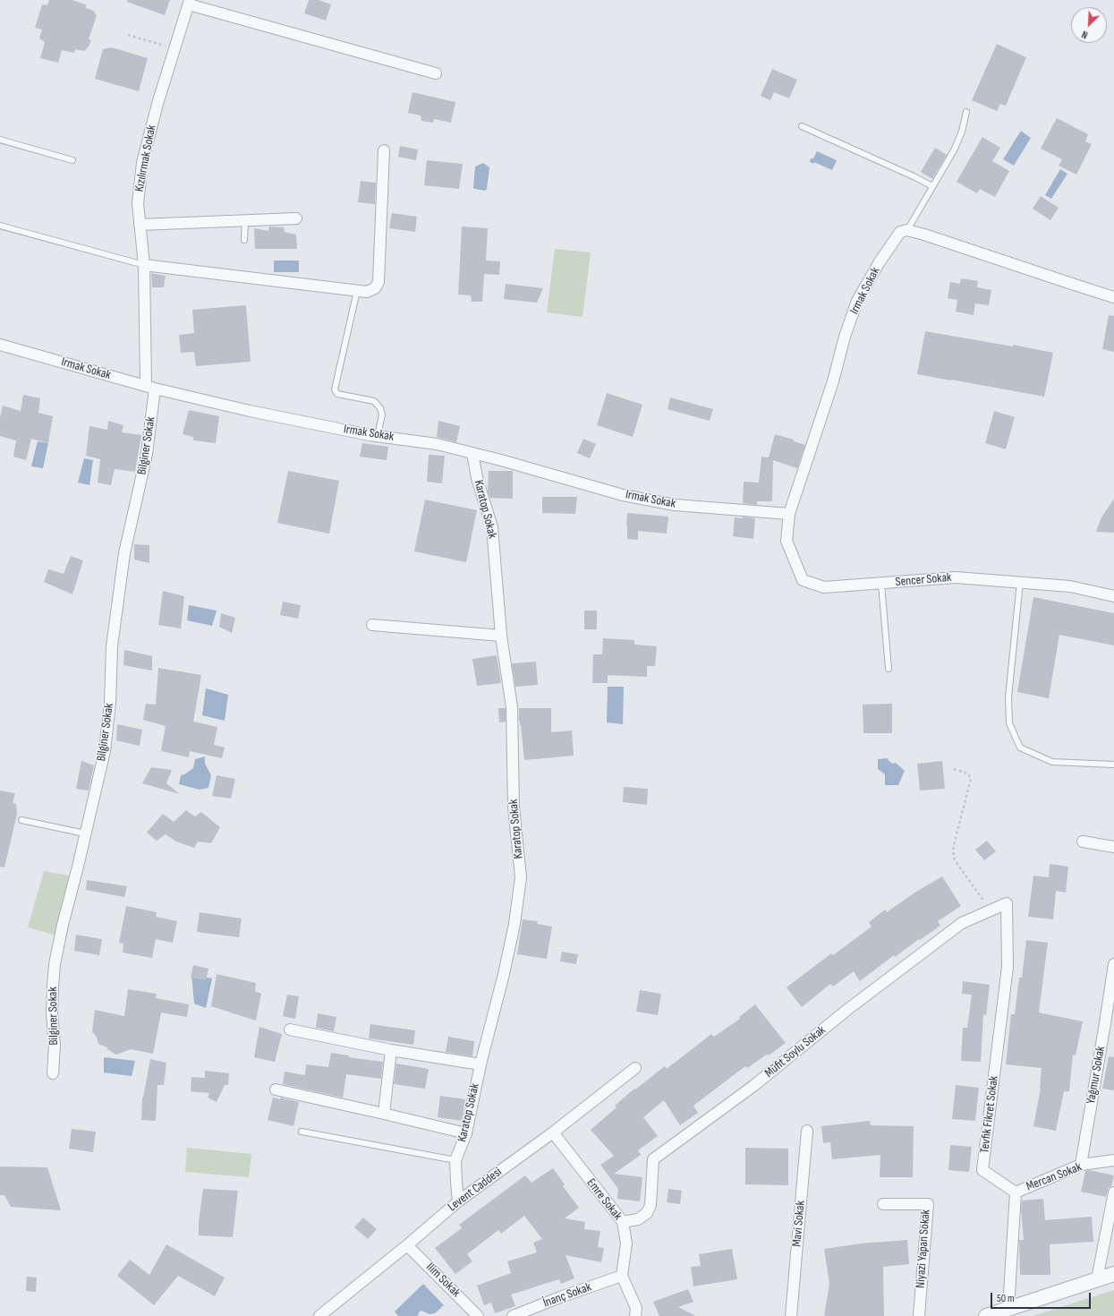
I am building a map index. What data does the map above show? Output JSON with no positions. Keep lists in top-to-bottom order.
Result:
{
  "streets": {
    "street": [
      "Kızılırmak Sokak",
      "Irmak Sokak",
      "Bilginer Sokak",
      "Karatop Sokak",
      "Sencer Sokak",
      "Müfit Soylu Sokak",
      "Yağmur Sokak",
      "Tevfik Fikret Sokak",
      "Mercan Sokak",
      "Levent Caddesi",
      "Emre Sokak",
      "Mavi Sokak",
      "Niyazi Yapan Sokak",
      "Ilim Sokak",
      "İnanç Sokak"
    ]
  },
  "crossings": [
    ["Kızılırmak Sokak", "Irmak Sokak"],
    ["Kızılırmak Sokak", "Bilginer Sokak"],
    ["Irmak Sokak", "Bilginer Sokak"],
    ["Irmak Sokak", "Karatop Sokak"],
    ["Irmak Sokak", "Sencer Sokak"],
    ["Karatop Sokak", "Levent Caddesi"],
    ["Müfit Soylu Sokak", "Tevfik Fikret Sokak"],
    ["Müfit Soylu Sokak", "Emre Sokak"],
    ["Yağmur Sokak", "Mercan Sokak"],
    ["Tevfik Fikret Sokak", "Mercan Sokak"],
    ["Levent Caddesi", "Emre Sokak"],
    ["Levent Caddesi", "Ilim Sokak"],
    ["Emre Sokak", "İnanç Sokak"]
  ],
  "scale_bar": "50 m",
  "north": "bottom left"
}
